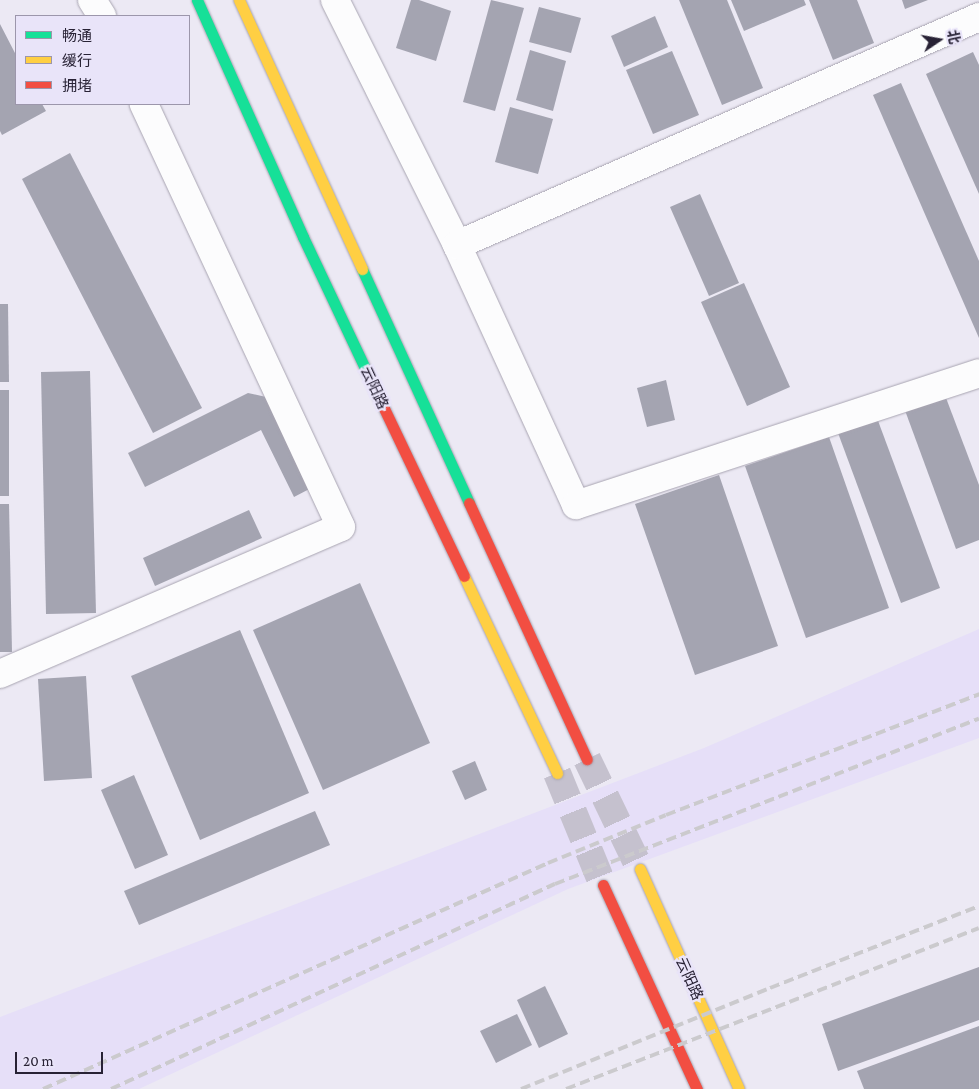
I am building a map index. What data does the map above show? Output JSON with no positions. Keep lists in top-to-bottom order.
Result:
{
  "streets": {
    "street": ["云阳路"]
  },
  "legend": ["畅通", "缓行", "拥堵"],
  "scale_bar": "20 m",
  "north": "right"
}
